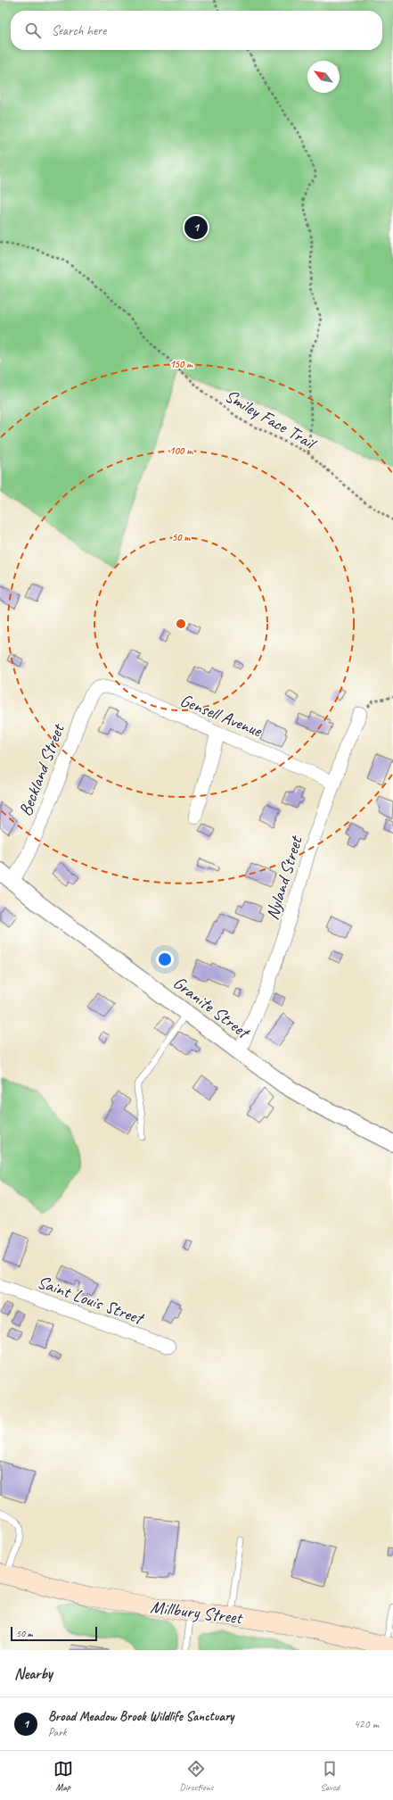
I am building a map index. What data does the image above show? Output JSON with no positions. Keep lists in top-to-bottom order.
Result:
{
  "streets": {
    "main road": ["Millbury Street"],
    "street": [
      "Gensell Avenue",
      "Beckland Street",
      "Nyland Street",
      "Granite Street",
      "Saint Louis Street"
    ],
    "path": ["Smiley Face Trail"]
  },
  "crossings": [
    ["Gensell Avenue", "Beckland Street"],
    ["Gensell Avenue", "Nyland Street"],
    ["Beckland Street", "Granite Street"],
    ["Nyland Street", "Granite Street"]
  ],
  "scale_bar": "50 m",
  "north": "top left",
  "page": {
    "search": "Search here",
    "pins": "1",
    "scale": "50 m",
    "heading": "Nearby",
    "list": [
      {
        "mark": "1",
        "name": "Broad Meadow Brook Wildlife Sanctuary",
        "note": "Park",
        "value": "420 m"
      }
    ],
    "nav": ["Map", "Directions", "Saved"]
  },
  "rings": ["150 m", "100 m", "50 m"]
}
